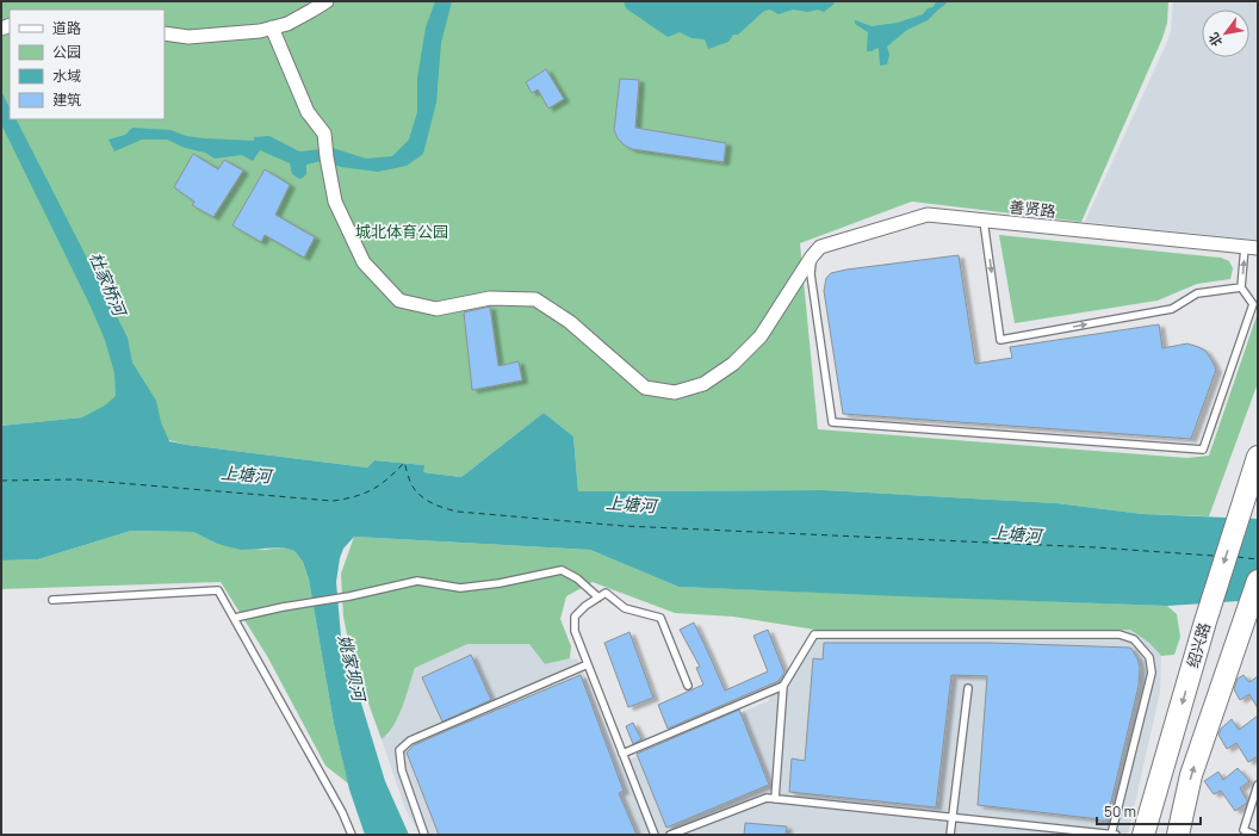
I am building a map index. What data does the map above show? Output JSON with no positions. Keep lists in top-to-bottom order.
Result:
{
  "streets": {
    "main road": ["绍兴路"],
    "street": ["善贤路"]
  },
  "water": ["杜家桥河", "上塘河", "姚家坝河"],
  "parks": ["城北体育公园"],
  "legend": [
    "道路",
    "公园",
    "水域",
    "建筑"
  ],
  "scale_bar": "50 m",
  "north": "bottom left"
}
